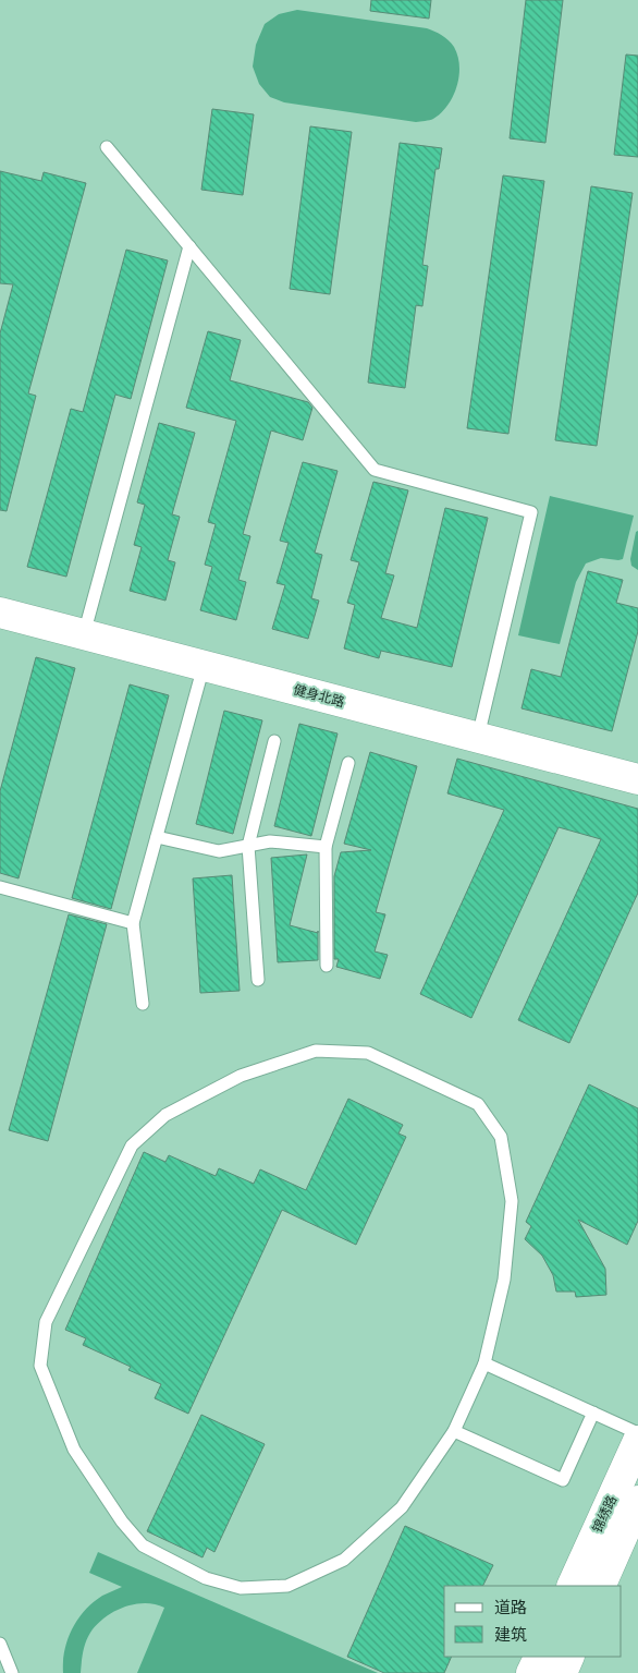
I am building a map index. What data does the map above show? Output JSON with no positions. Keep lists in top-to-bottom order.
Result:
{
  "streets": {
    "street": ["健身北路", "锦绣路"]
  },
  "legend": ["道路", "建筑"]
}
